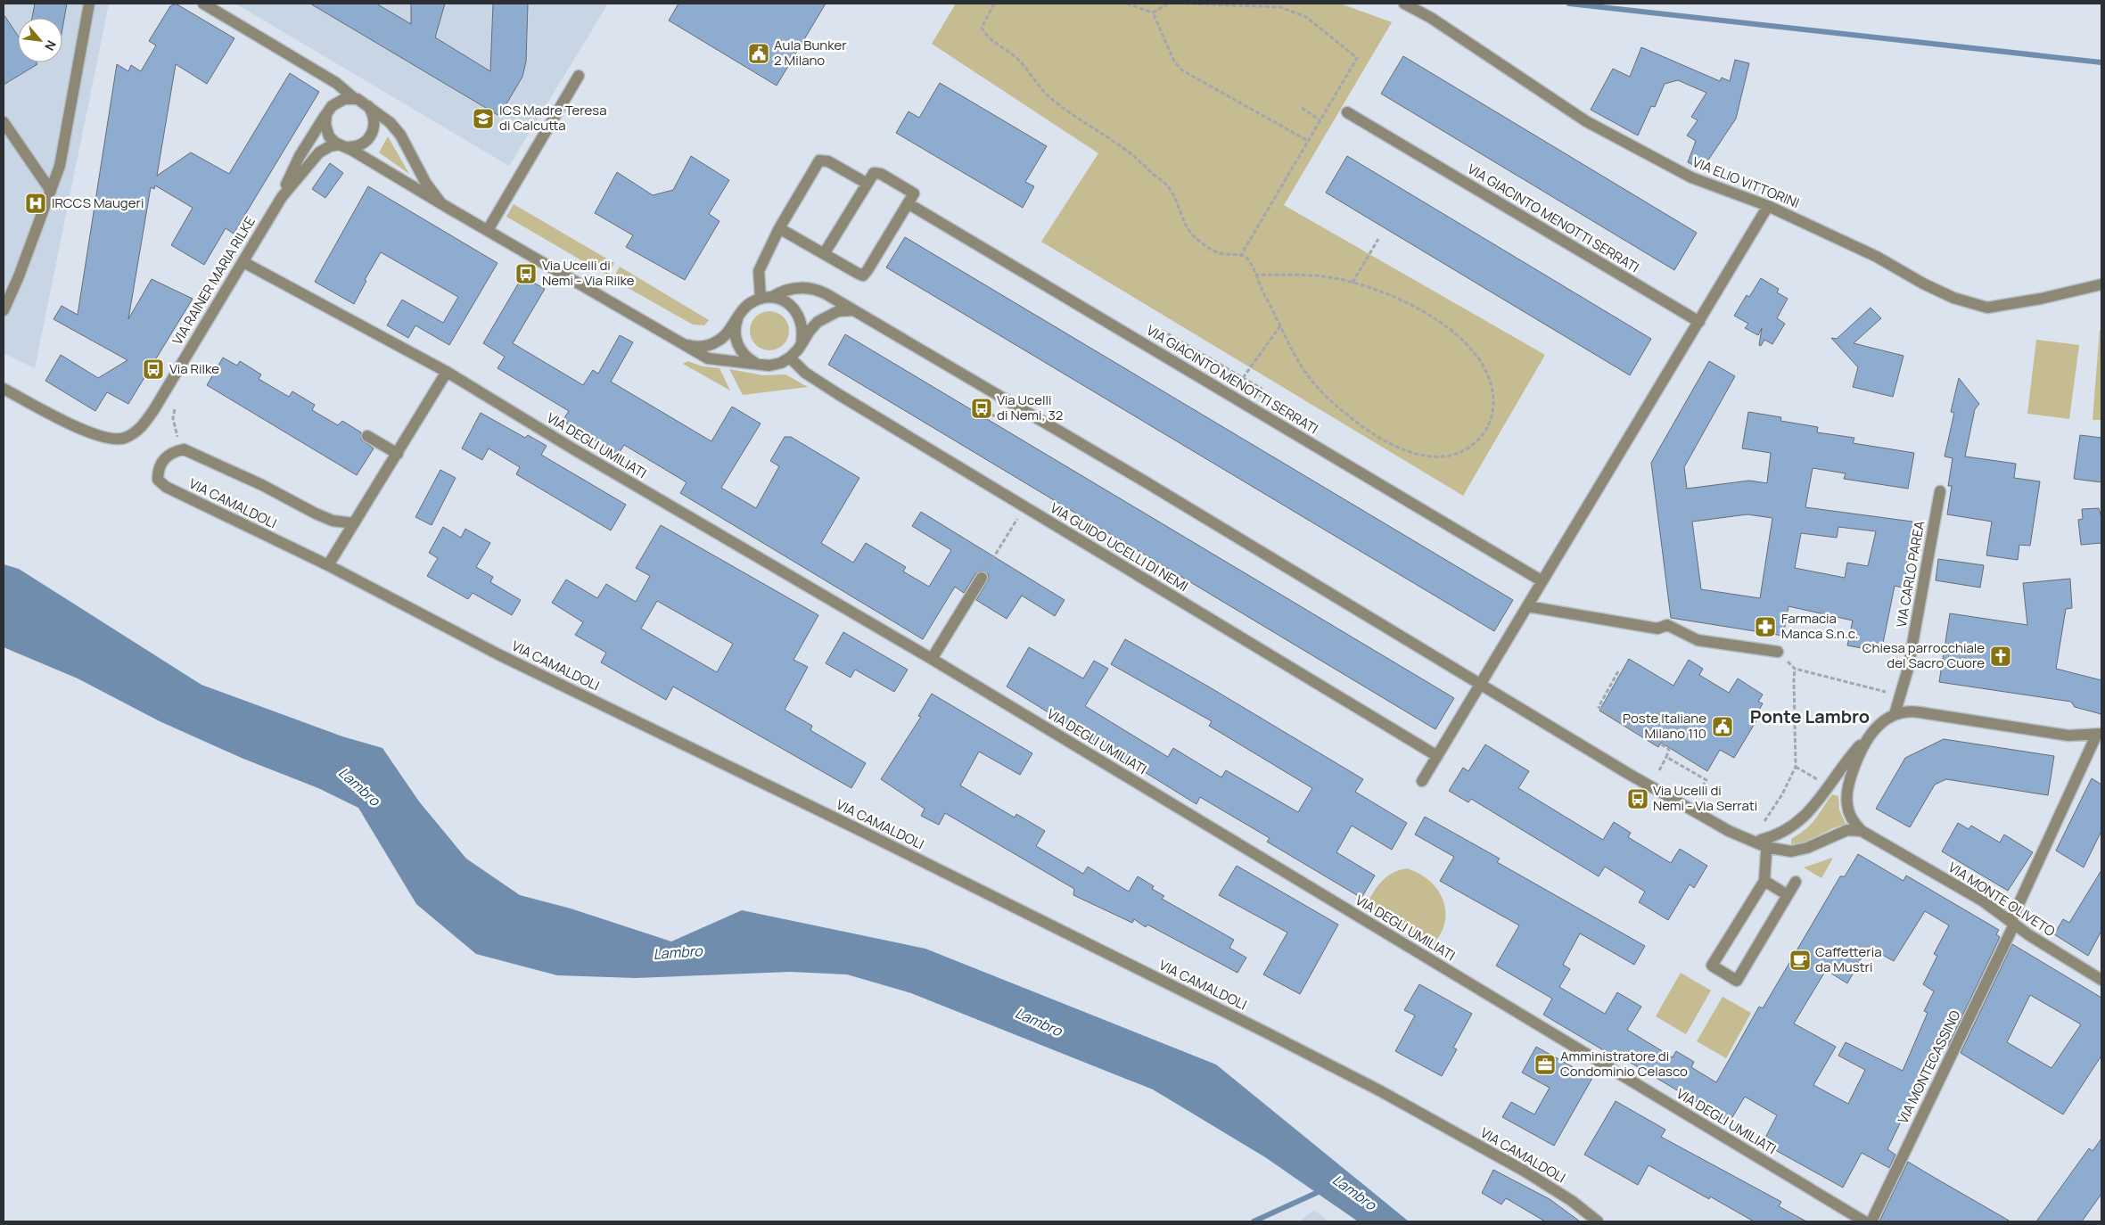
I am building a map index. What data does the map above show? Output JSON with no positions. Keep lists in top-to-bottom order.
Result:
{
  "streets": {
    "street": [
      "VIA ELIO VITTORINI",
      "VIA GIACINTO MENOTTI SERRATI",
      "VIA RAINER MARIA RILKE",
      "VIA DEGLI UMILIATI",
      "VIA CAMALDOLI",
      "VIA GUIDO UCELLI DI NEMI",
      "VIA CARLO PAREA",
      "VIA MONTE OLIVETO",
      "VIA MONTECASSINO"
    ]
  },
  "crossings": [
    ["VIA RAINER MARIA RILKE", "VIA DEGLI UMILIATI"],
    ["VIA MONTE OLIVETO", "VIA MONTECASSINO"]
  ],
  "districts": ["Ponte Lambro"],
  "water": ["Lambro"],
  "places": {
    "public building": ["Aula Bunker 2 Milano", "Poste Italiane Milano 110"],
    "school or university": ["ICS Madre Teresa di Calcutta"],
    "hospital": ["IRCCS Maugeri"],
    "bus stop": [
      "Via Ucelli di Nemi - Via Rilke",
      "Via Rilke",
      "Via Ucelli di Nemi, 32",
      "Via Ucelli di Nemi - Via Serrati"
    ],
    "pharmacy": ["Farmacia Manca S.n.c."],
    "church": ["Chiesa parrocchiale del Sacro Cuore"],
    "cafe": ["Caffetteria da Mustri"],
    "office": ["Amministratore di Condominio Celasco"]
  },
  "north": "bottom right"
}
